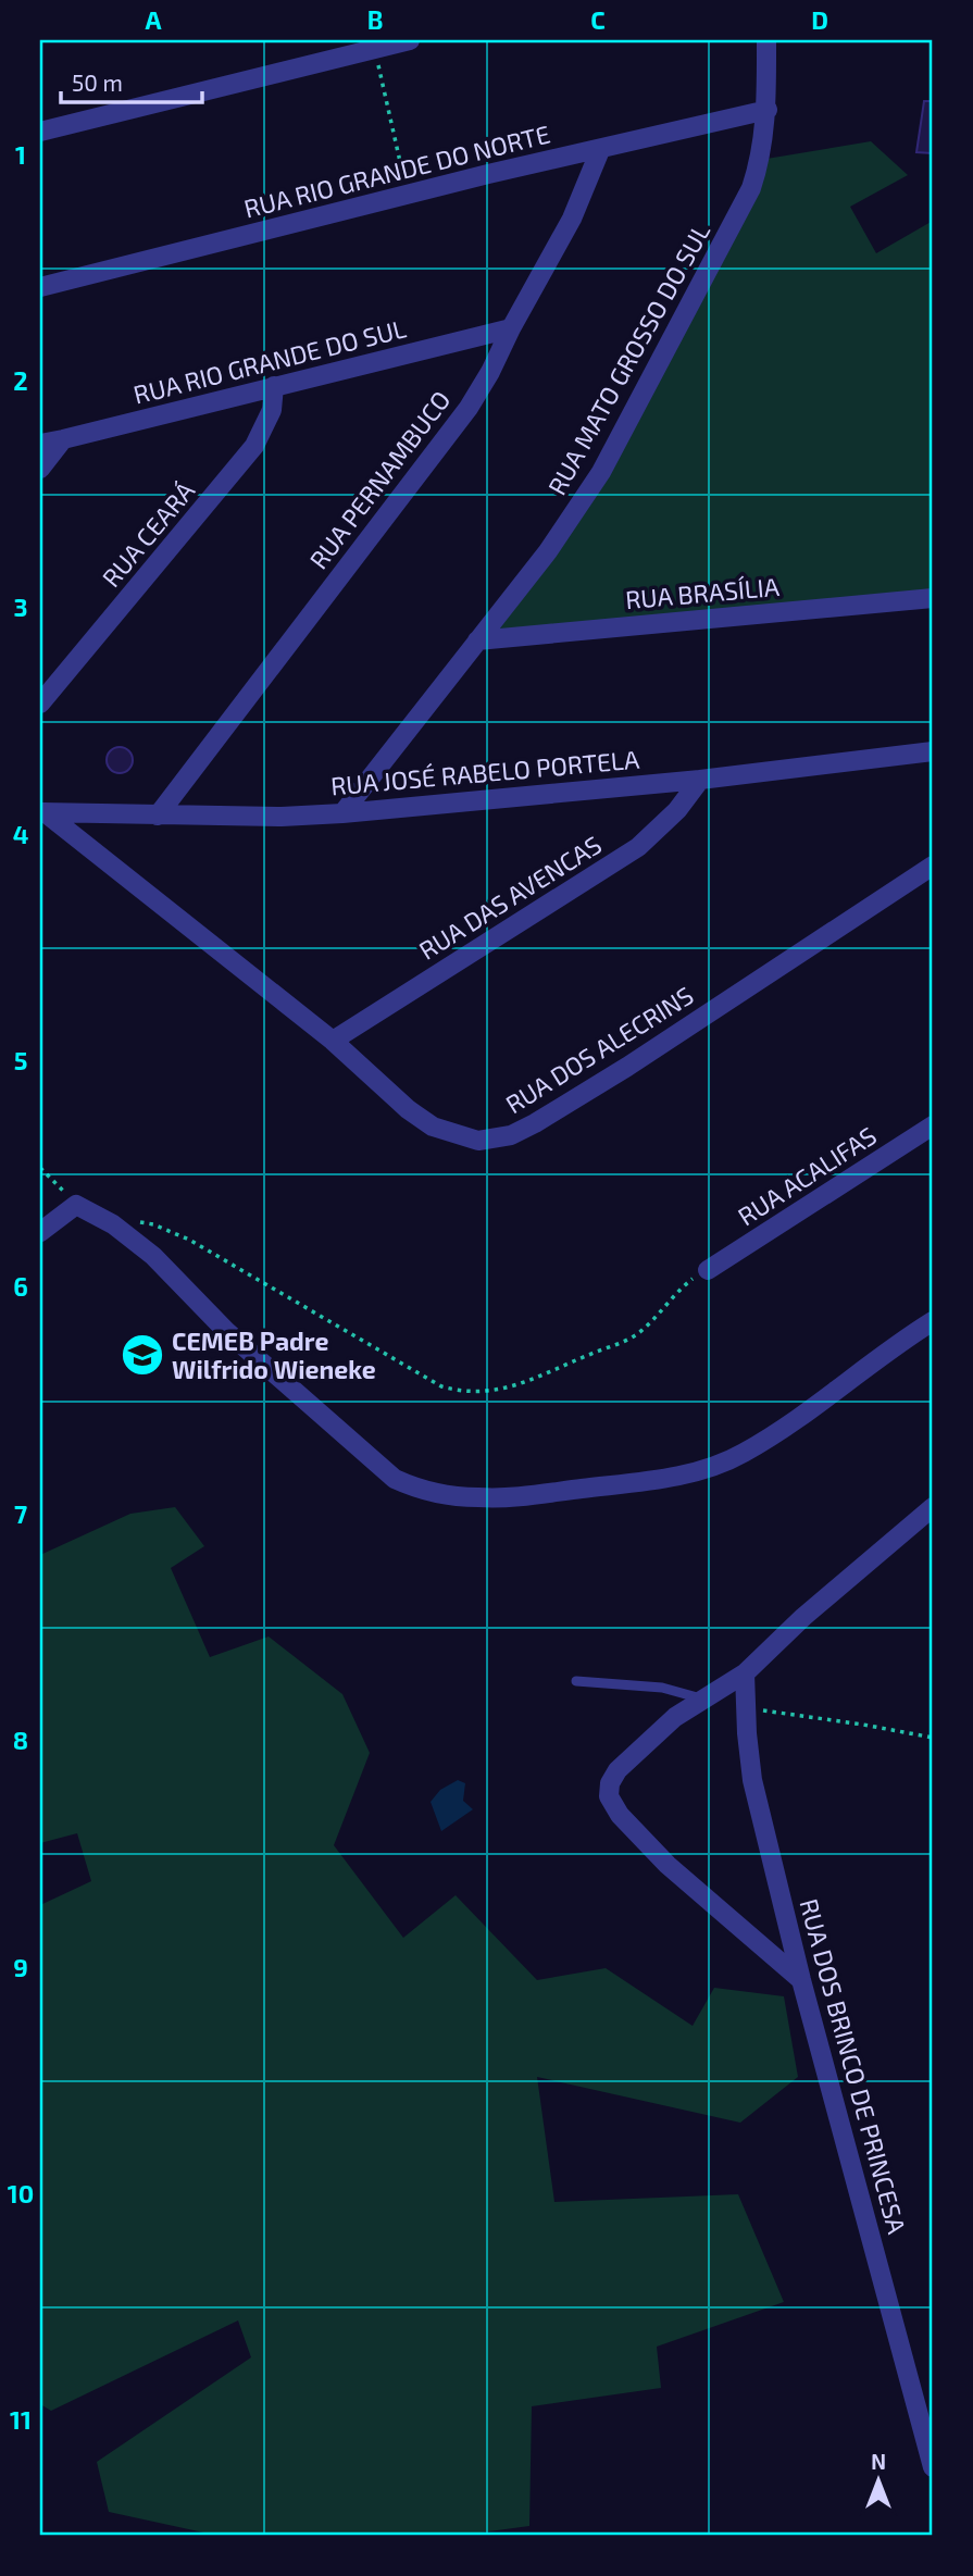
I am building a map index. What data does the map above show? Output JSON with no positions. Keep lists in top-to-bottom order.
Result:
{
  "streets": {
    "street": [
      "RUA RIO GRANDE DO NORTE",
      "RUA MATO GROSSO DO SUL",
      "RUA RIO GRANDE DO SUL",
      "RUA PERNAMBUCO",
      "RUA CEARÁ",
      "RUA BRASÍLIA",
      "RUA JOSÉ RABELO PORTELA",
      "RUA DAS AVENCAS",
      "RUA DOS ALECRINS",
      "RUA ACALIFAS",
      "RUA DOS BRINCO DE PRINCESA"
    ]
  },
  "crossings": [
    ["RUA RIO GRANDE DO NORTE", "RUA MATO GROSSO DO SUL"],
    ["RUA RIO GRANDE DO NORTE", "RUA PERNAMBUCO"],
    ["RUA MATO GROSSO DO SUL", "RUA BRASÍLIA"],
    ["RUA MATO GROSSO DO SUL", "RUA JOSÉ RABELO PORTELA"],
    ["RUA RIO GRANDE DO SUL", "RUA PERNAMBUCO"],
    ["RUA RIO GRANDE DO SUL", "RUA CEARÁ"],
    ["RUA PERNAMBUCO", "RUA JOSÉ RABELO PORTELA"],
    ["RUA JOSÉ RABELO PORTELA", "RUA DAS AVENCAS"],
    ["RUA JOSÉ RABELO PORTELA", "RUA DOS ALECRINS"],
    ["RUA DAS AVENCAS", "RUA DOS ALECRINS"]
  ],
  "places": {
    "school or university": ["CEMEB Padre Wilfrido Wieneke"]
  },
  "scale_bar": "50 m",
  "north": "top",
  "grid": {
    "columns": [
      "A",
      "B",
      "C",
      "D"
    ],
    "rows": [
      "1",
      "2",
      "3",
      "4",
      "5",
      "6",
      "7",
      "8",
      "9",
      "10",
      "11"
    ]
  }
}
